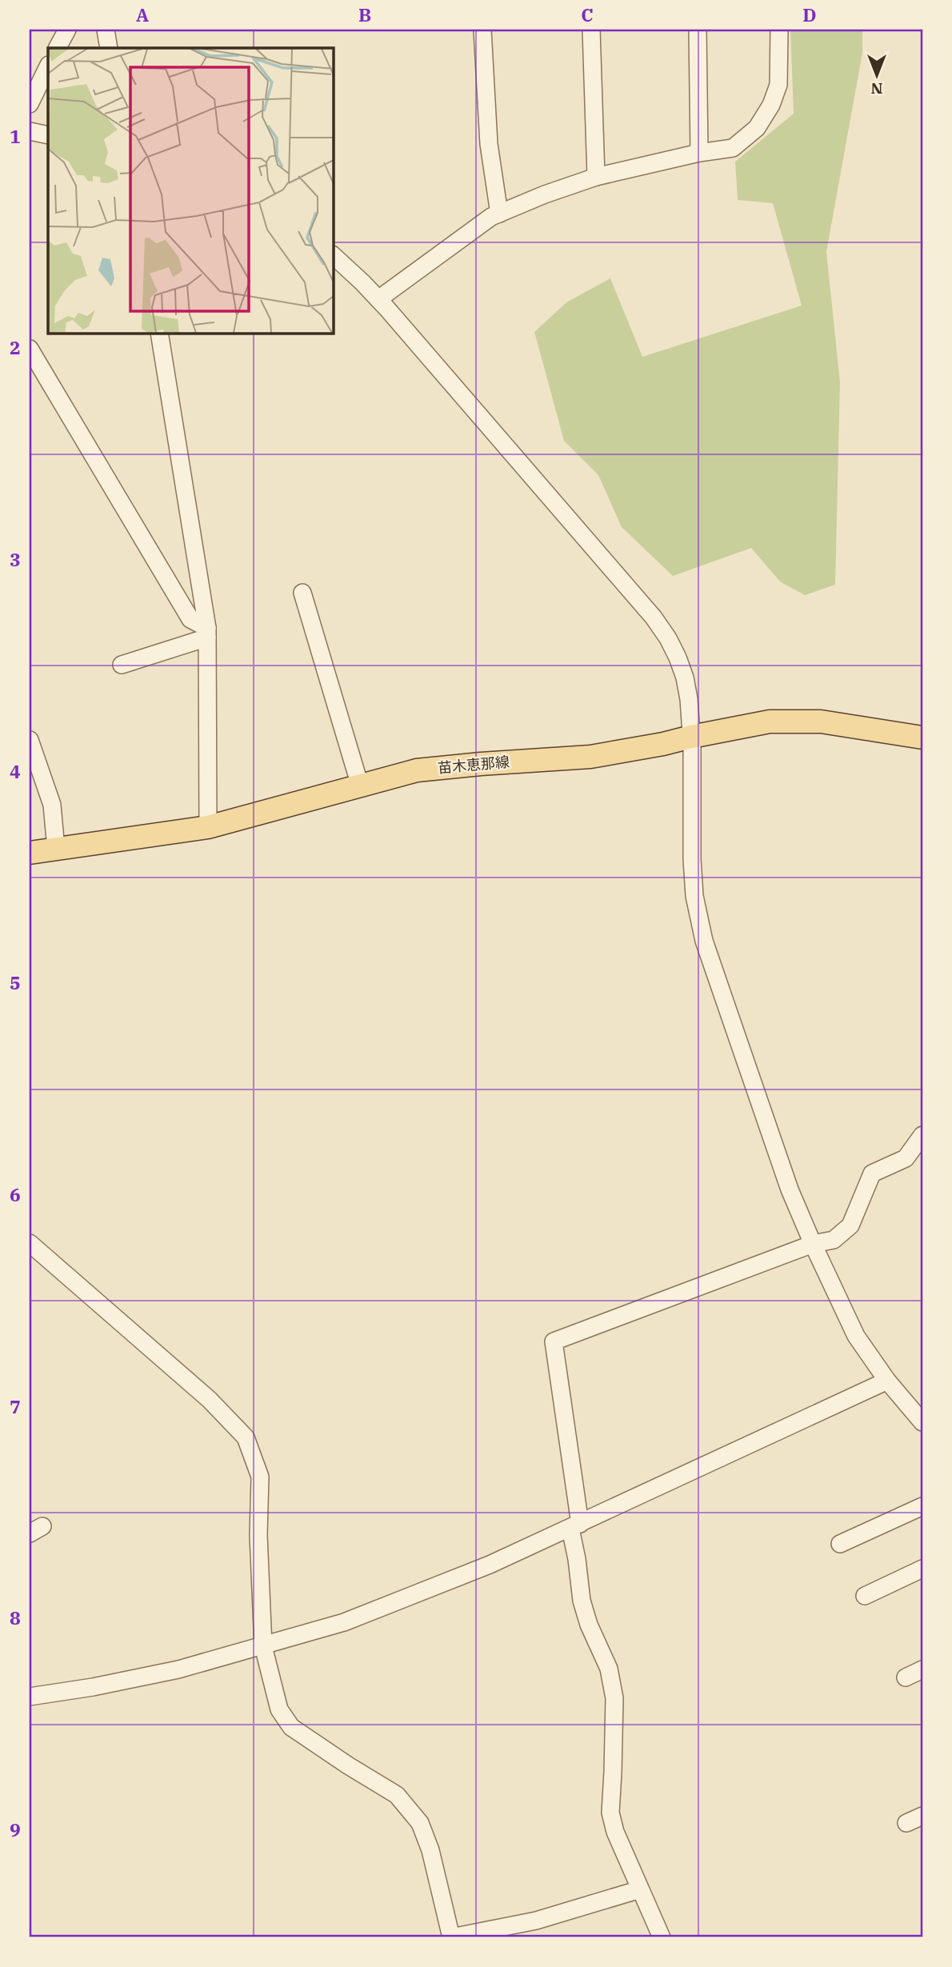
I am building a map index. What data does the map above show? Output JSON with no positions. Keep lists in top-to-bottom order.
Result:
{
  "streets": {
    "main road": ["苗木恵那線"]
  },
  "north": "bottom",
  "grid": {
    "columns": [
      "A",
      "B",
      "C",
      "D"
    ],
    "rows": [
      "1",
      "2",
      "3",
      "4",
      "5",
      "6",
      "7",
      "8",
      "9"
    ]
  }
}
